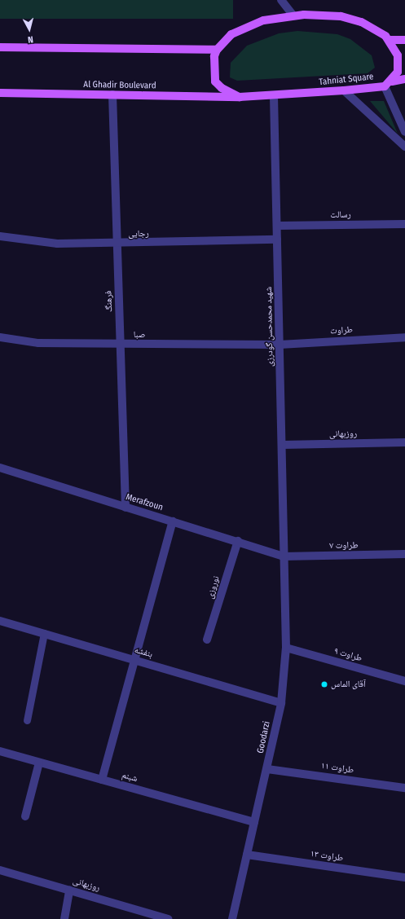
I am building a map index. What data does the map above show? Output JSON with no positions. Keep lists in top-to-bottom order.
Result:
{
  "streets": {
    "main road": ["Tahniat Square", "Al Ghadir Boulevard"],
    "street": [
      "رسالت",
      "رجایی",
      "فرهنگ",
      "شهید محمدحسن گودرزی",
      "طراوت",
      "صبا",
      "روزبهانی",
      "Merafzoun",
      "طراوت ۷",
      "نوروزی",
      "بنفشه",
      "طراوت ۹",
      "Goodarzi",
      "طراوت ۱۱",
      "شبنم",
      "طراوت ۱۳"
    ]
  },
  "crossings": [
    ["Tahniat Square", "Al Ghadir Boulevard"],
    ["Tahniat Square", "شهید محمدحسن گودرزی"],
    ["Al Ghadir Boulevard", "فرهنگ"],
    ["رسالت", "شهید محمدحسن گودرزی"],
    ["رجایی", "فرهنگ"],
    ["رجایی", "شهید محمدحسن گودرزی"],
    ["فرهنگ", "صبا"],
    ["فرهنگ", "Merafzoun"],
    ["شهید محمدحسن گودرزی", "طراوت"],
    ["شهید محمدحسن گودرزی", "صبا"],
    ["شهید محمدحسن گودرزی", "روزبهانی"],
    ["شهید محمدحسن گودرزی", "Merafzoun"],
    ["شهید محمدحسن گودرزی", "طراوت ۷"],
    ["شهید محمدحسن گودرزی", "Goodarzi"],
    ["طراوت", "صبا"],
    ["Merafzoun", "طراوت ۷"],
    ["Merafzoun", "نوروزی"],
    ["Merafzoun", "Goodarzi"],
    ["طراوت ۷", "Goodarzi"],
    ["بنفشه", "Goodarzi"],
    ["طراوت ۹", "Goodarzi"],
    ["Goodarzi", "طراوت ۱۱"],
    ["Goodarzi", "شبنم"],
    ["Goodarzi", "طراوت ۱۳"]
  ],
  "places": ["آقای الماس"],
  "north": "bottom"
}
